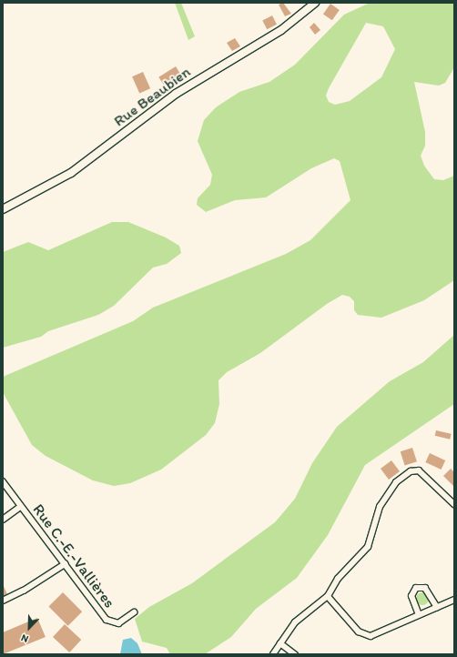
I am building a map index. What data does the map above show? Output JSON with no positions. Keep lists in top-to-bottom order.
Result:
{
  "streets": {
    "main road": ["Rue Beaubien"],
    "street": ["Rue C.-E.-Vallières"]
  },
  "north": "bottom left"
}
